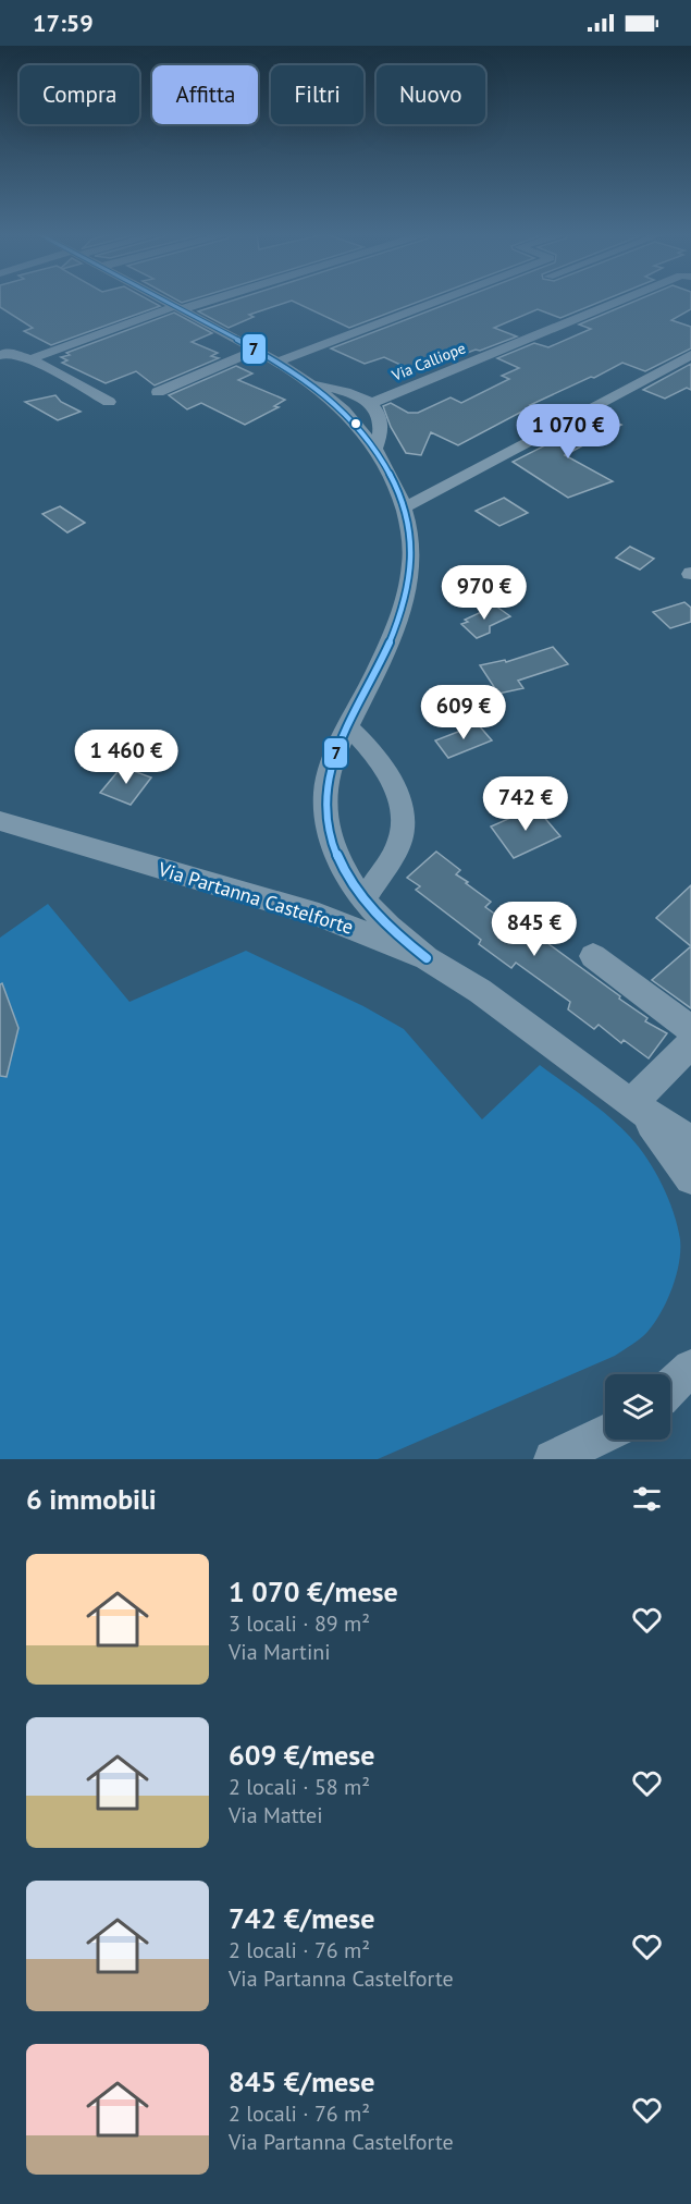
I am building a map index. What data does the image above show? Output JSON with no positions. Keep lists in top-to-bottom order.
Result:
{
  "streets": {
    "street": ["Via Calliope", "Via Partanna Castelforte"]
  },
  "lines": ["transit line 7"],
  "page": {
    "status": "17:59",
    "chip": [
      "Compra",
      "Affitta",
      "Filtri",
      "Nuovo"
    ],
    "price": [
      "1 070 €",
      "970 €",
      "609 €",
      "1 460 €",
      "742 €",
      "845 €"
    ],
    "heading": "6 immobili",
    "list": [
      {
        "name": "1 070 €/mese",
        "note": "3 locali · 89 m² · Via Martini"
      },
      {
        "name": "609 €/mese",
        "note": "2 locali · 58 m² · Via Mattei"
      },
      {
        "name": "742 €/mese",
        "note": "2 locali · 76 m² · Via Partanna Castelforte"
      },
      {
        "name": "845 €/mese",
        "note": "2 locali · 76 m² · Via Partanna Castelforte"
      }
    ]
  }
}
